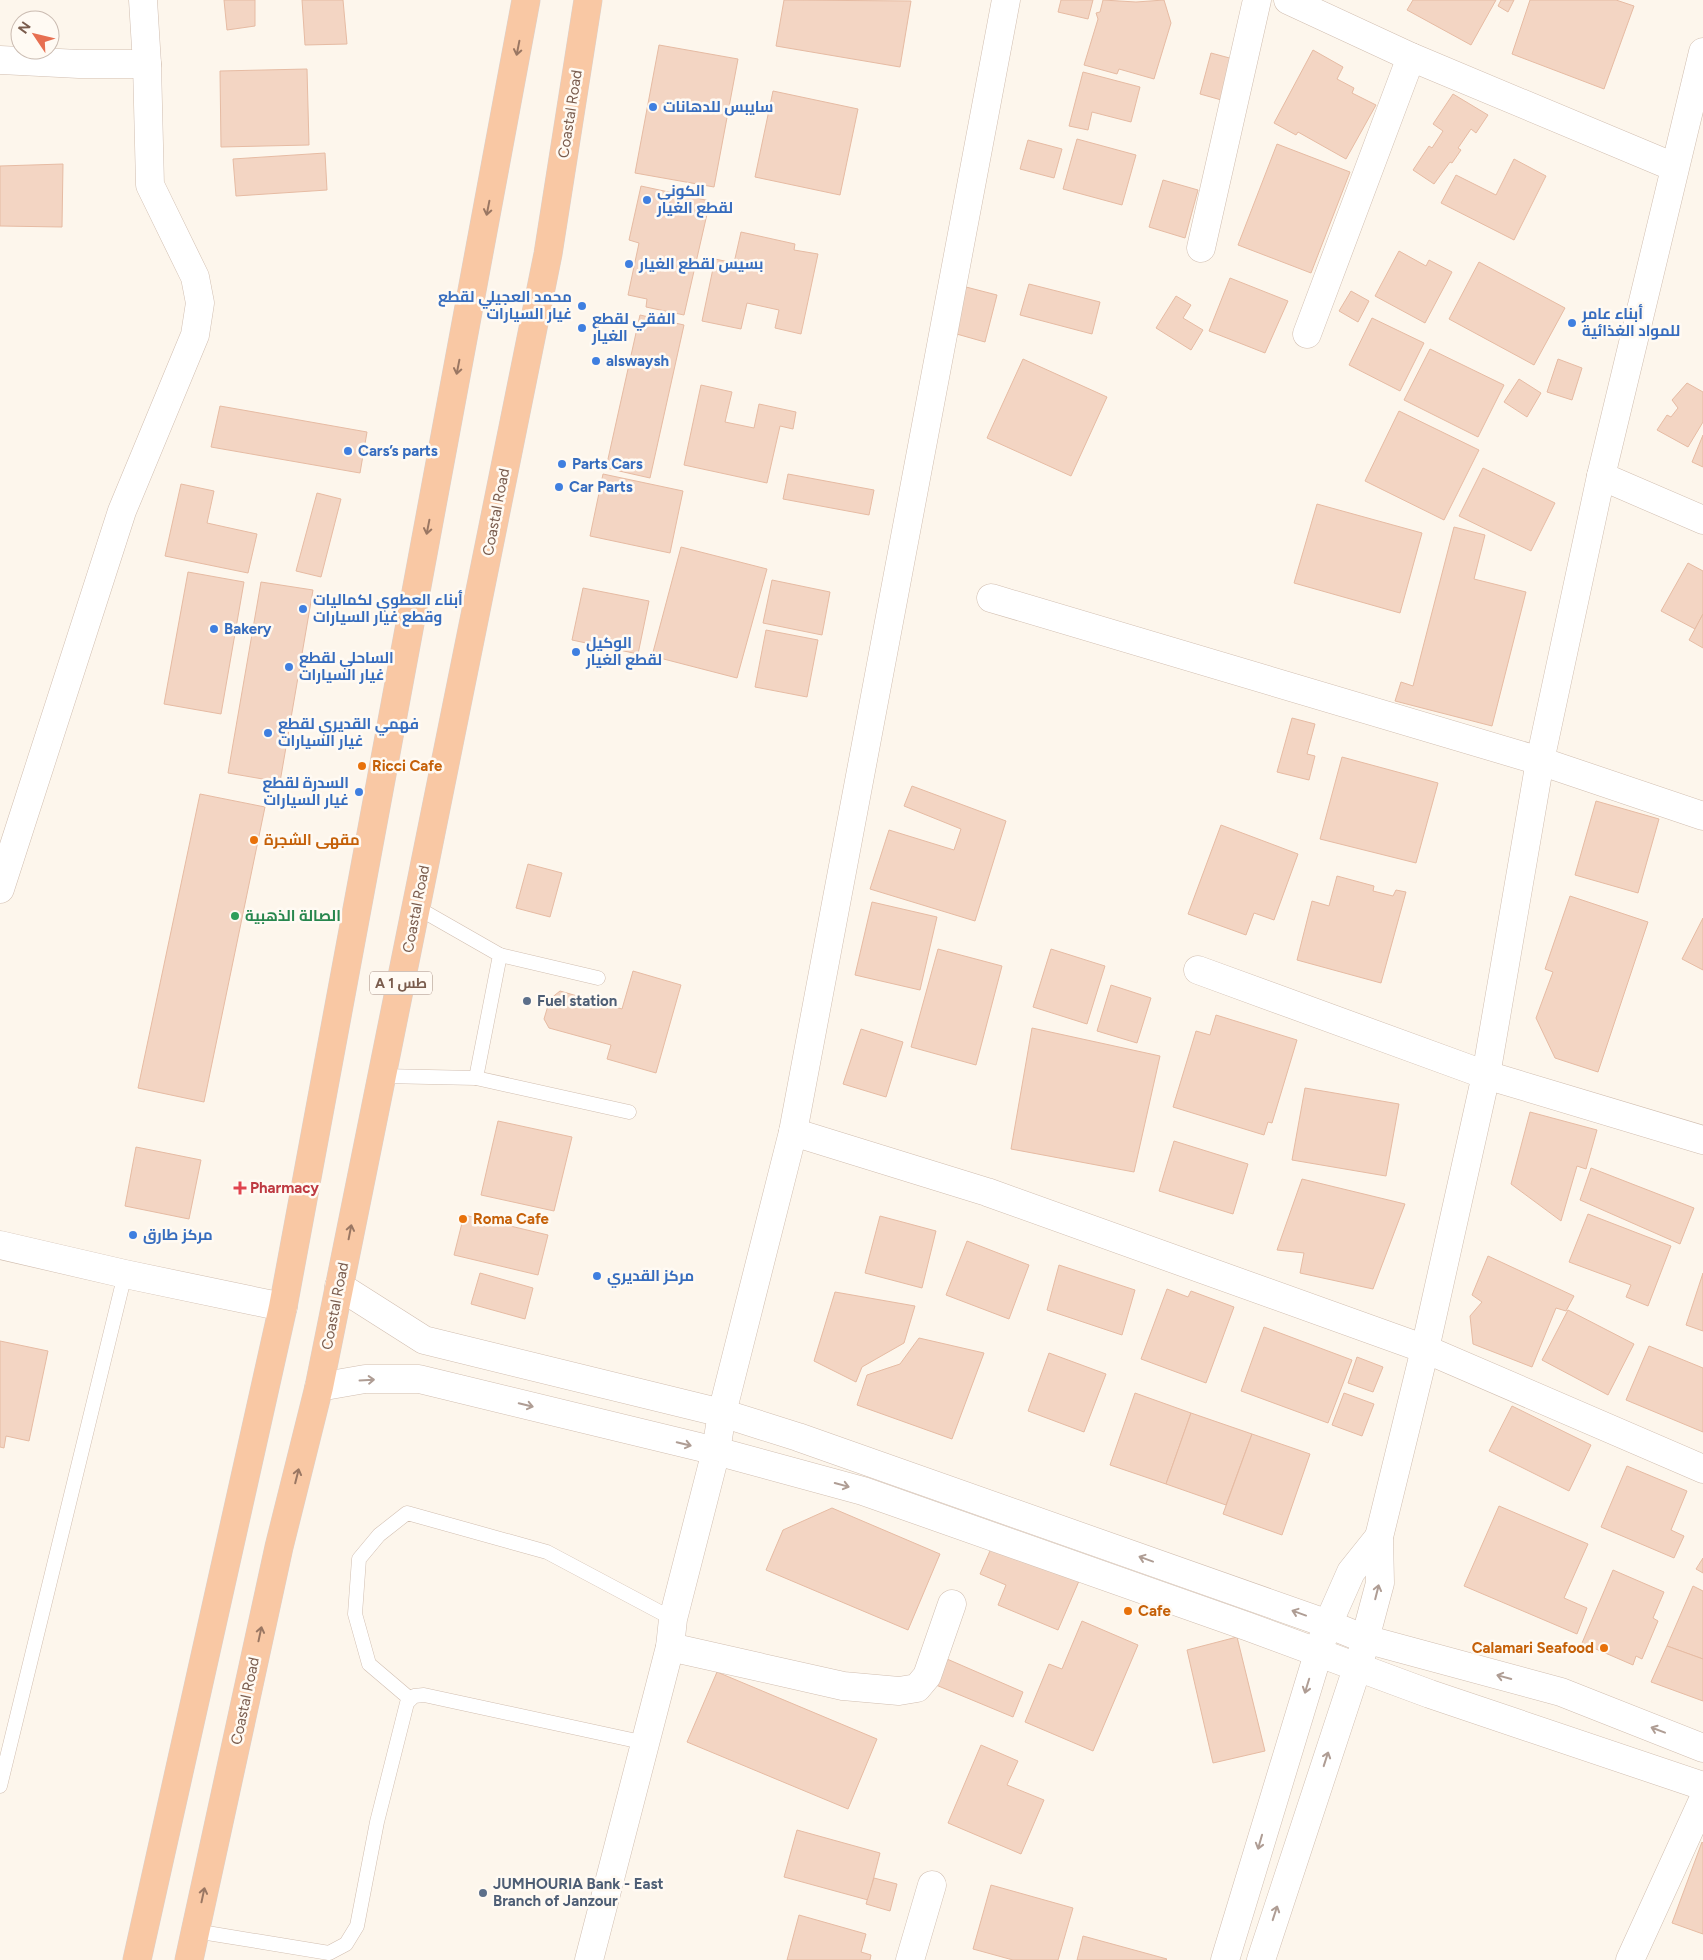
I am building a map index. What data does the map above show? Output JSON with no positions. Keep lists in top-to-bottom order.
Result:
{
  "streets": {
    "highway": ["Coastal Road", "A 1 طس"]
  },
  "places": {
    "other": [
      "سايبس للدهانات",
      "الكوني لقطع الغيار",
      "بسيس لقطع الغيار",
      "محمد العجيلي لقطع غيار السيارات",
      "أبناء عامر للمواد الغذائية",
      "الفقي لقطع الغيار",
      "alswaysh",
      "Cars’s parts",
      "Parts Cars",
      "Car Parts",
      "أبناء العطوي لكماليات وقطع غيار السيارات",
      "Bakery",
      "الوكيل لقطع الغيار",
      "الساحلي لقطع غيار السيارات",
      "فهمي القديري لقطع غيار السيارات",
      "Ricci Cafe",
      "السدرة لقطع غيار السيارات",
      "مقهى الشجرة",
      "الصالة الذهبية",
      "Fuel station",
      "Roma Cafe",
      "مركز طارق",
      "مركز القديري",
      "Cafe",
      "Calamari Seafood",
      "JUMHOURIA Bank - East Branch of Janzour"
    ],
    "health": ["Pharmacy"]
  },
  "north": "top left"
}
